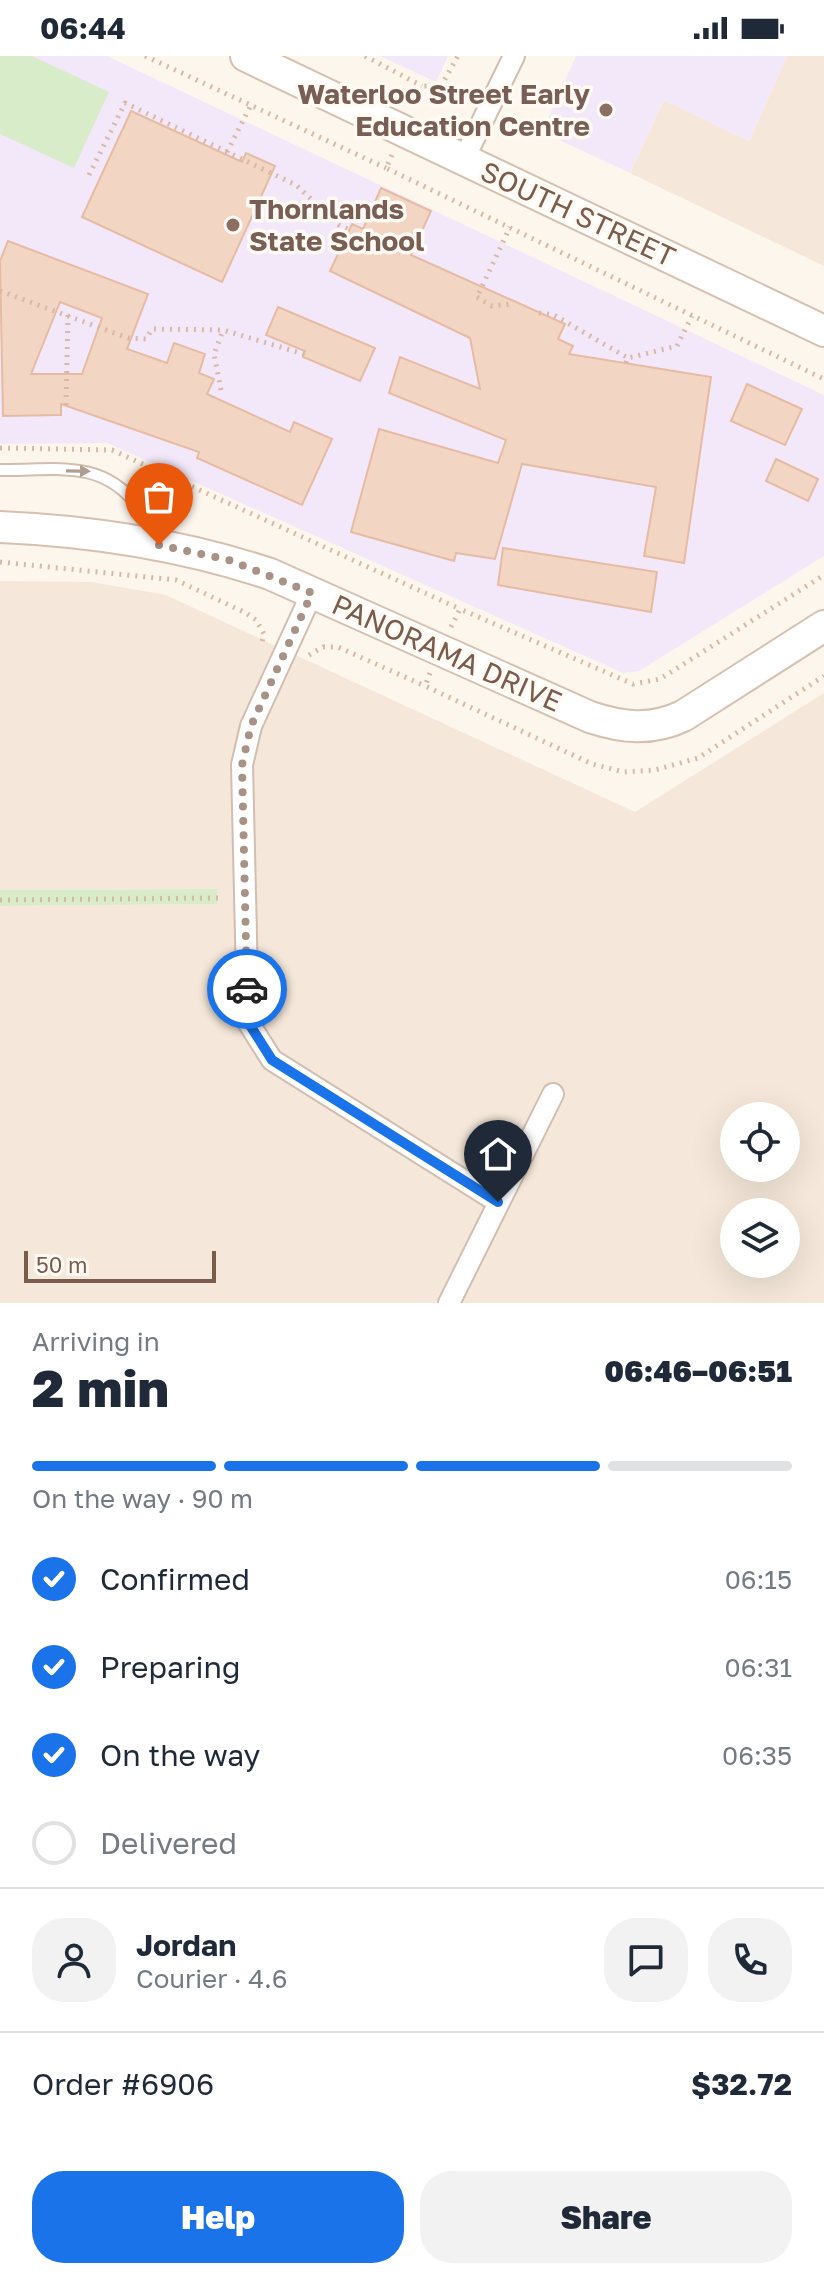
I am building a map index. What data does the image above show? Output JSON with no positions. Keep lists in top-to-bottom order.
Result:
{
  "streets": {
    "street": ["SOUTH STREET", "PANORAMA DRIVE"]
  },
  "places": ["Waterloo Street Early Education Centre", "Thornlands State School"],
  "scale_bar": "50 m",
  "page": {
    "status": "06:44",
    "scale": "50 m",
    "heading": ["2 min", "Arriving in", "06:46–06:51"],
    "panel": [
      "Jordan",
      "Courier · 4.6",
      "Order #6906",
      "$32.72"
    ],
    "bar": "On the way · 90 m",
    "list": [
      ["Confirmed", "06:15"],
      ["Preparing", "06:31"],
      ["On the way", "06:35"],
      "Delivered"
    ],
    "buttons": ["Help", "Share"]
  }
}
